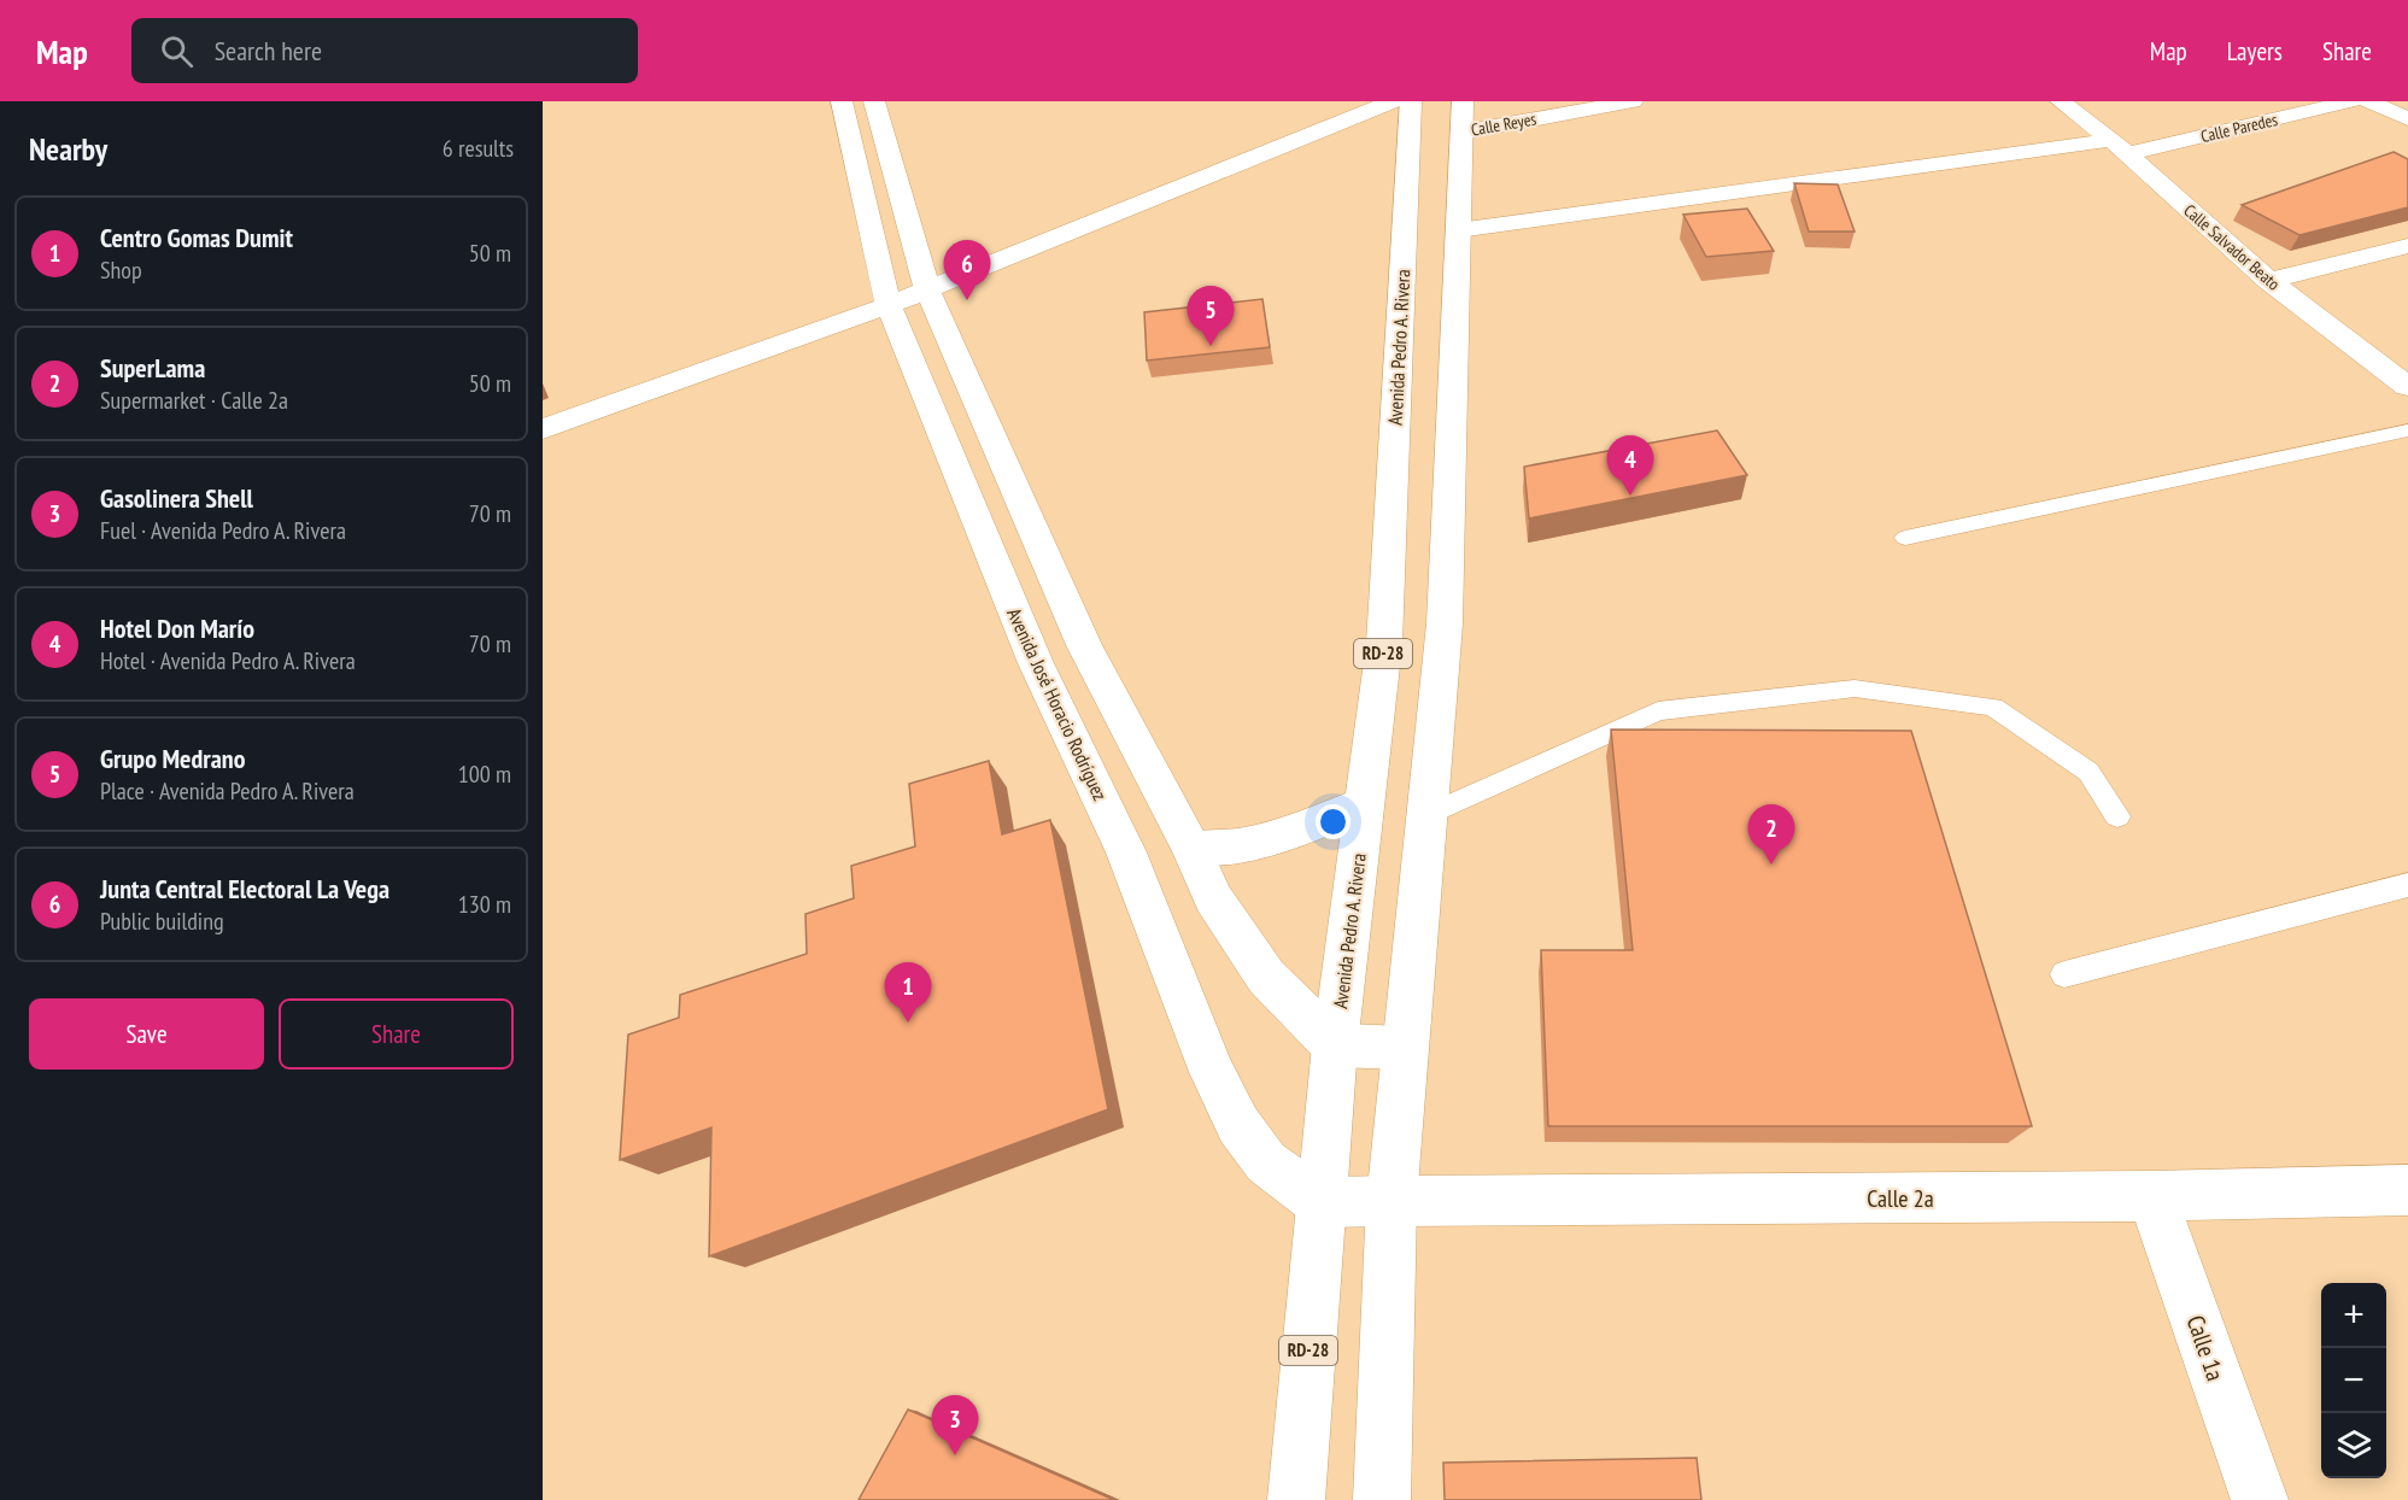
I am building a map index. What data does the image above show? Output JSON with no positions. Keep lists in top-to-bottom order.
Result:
{
  "streets": {
    "street": [
      "Calle Reyes",
      "Calle Paredes",
      "Calle Salvador Beato",
      "Avenida Pedro A. Rivera",
      "RD-28",
      "Avenida José Horacio Rodríguez",
      "Calle 2a",
      "Calle 1a"
    ]
  },
  "crossings": [
    ["Calle Reyes", "RD-28"],
    ["Calle Paredes", "Calle Salvador Beato"],
    ["Calle Paredes", "RD-28"],
    ["Avenida Pedro A. Rivera", "Avenida José Horacio Rodríguez"],
    ["RD-28", "Calle 2a"],
    ["Calle 2a", "Calle 1a"]
  ],
  "page": {
    "header": "Map",
    "search": "Search here",
    "nav": ["Map", "Layers", "Share"],
    "heading": ["Nearby", "6 results"],
    "list": [
      {
        "mark": "1",
        "name": "Centro Gomas Dumit",
        "note": "Shop",
        "value": "50 m"
      },
      {
        "mark": "2",
        "name": "SuperLama",
        "note": "Supermarket · Calle 2a",
        "value": "50 m"
      },
      {
        "mark": "3",
        "name": "Gasolinera Shell",
        "note": "Fuel · Avenida Pedro A. Rivera",
        "value": "70 m"
      },
      {
        "mark": "4",
        "name": "Hotel Don Marío",
        "note": "Hotel · Avenida Pedro A. Rivera",
        "value": "70 m"
      },
      {
        "mark": "5",
        "name": "Grupo Medrano",
        "note": "Place · Avenida Pedro A. Rivera",
        "value": "100 m"
      },
      {
        "mark": "6",
        "name": "Junta Central Electoral La Vega",
        "note": "Public building",
        "value": "130 m"
      }
    ],
    "pins": [
      "6",
      "5",
      "4",
      "2",
      "1",
      "3"
    ],
    "buttons": ["Save", "Share"],
    "map_buttons": ["+", "−"]
  }
}
